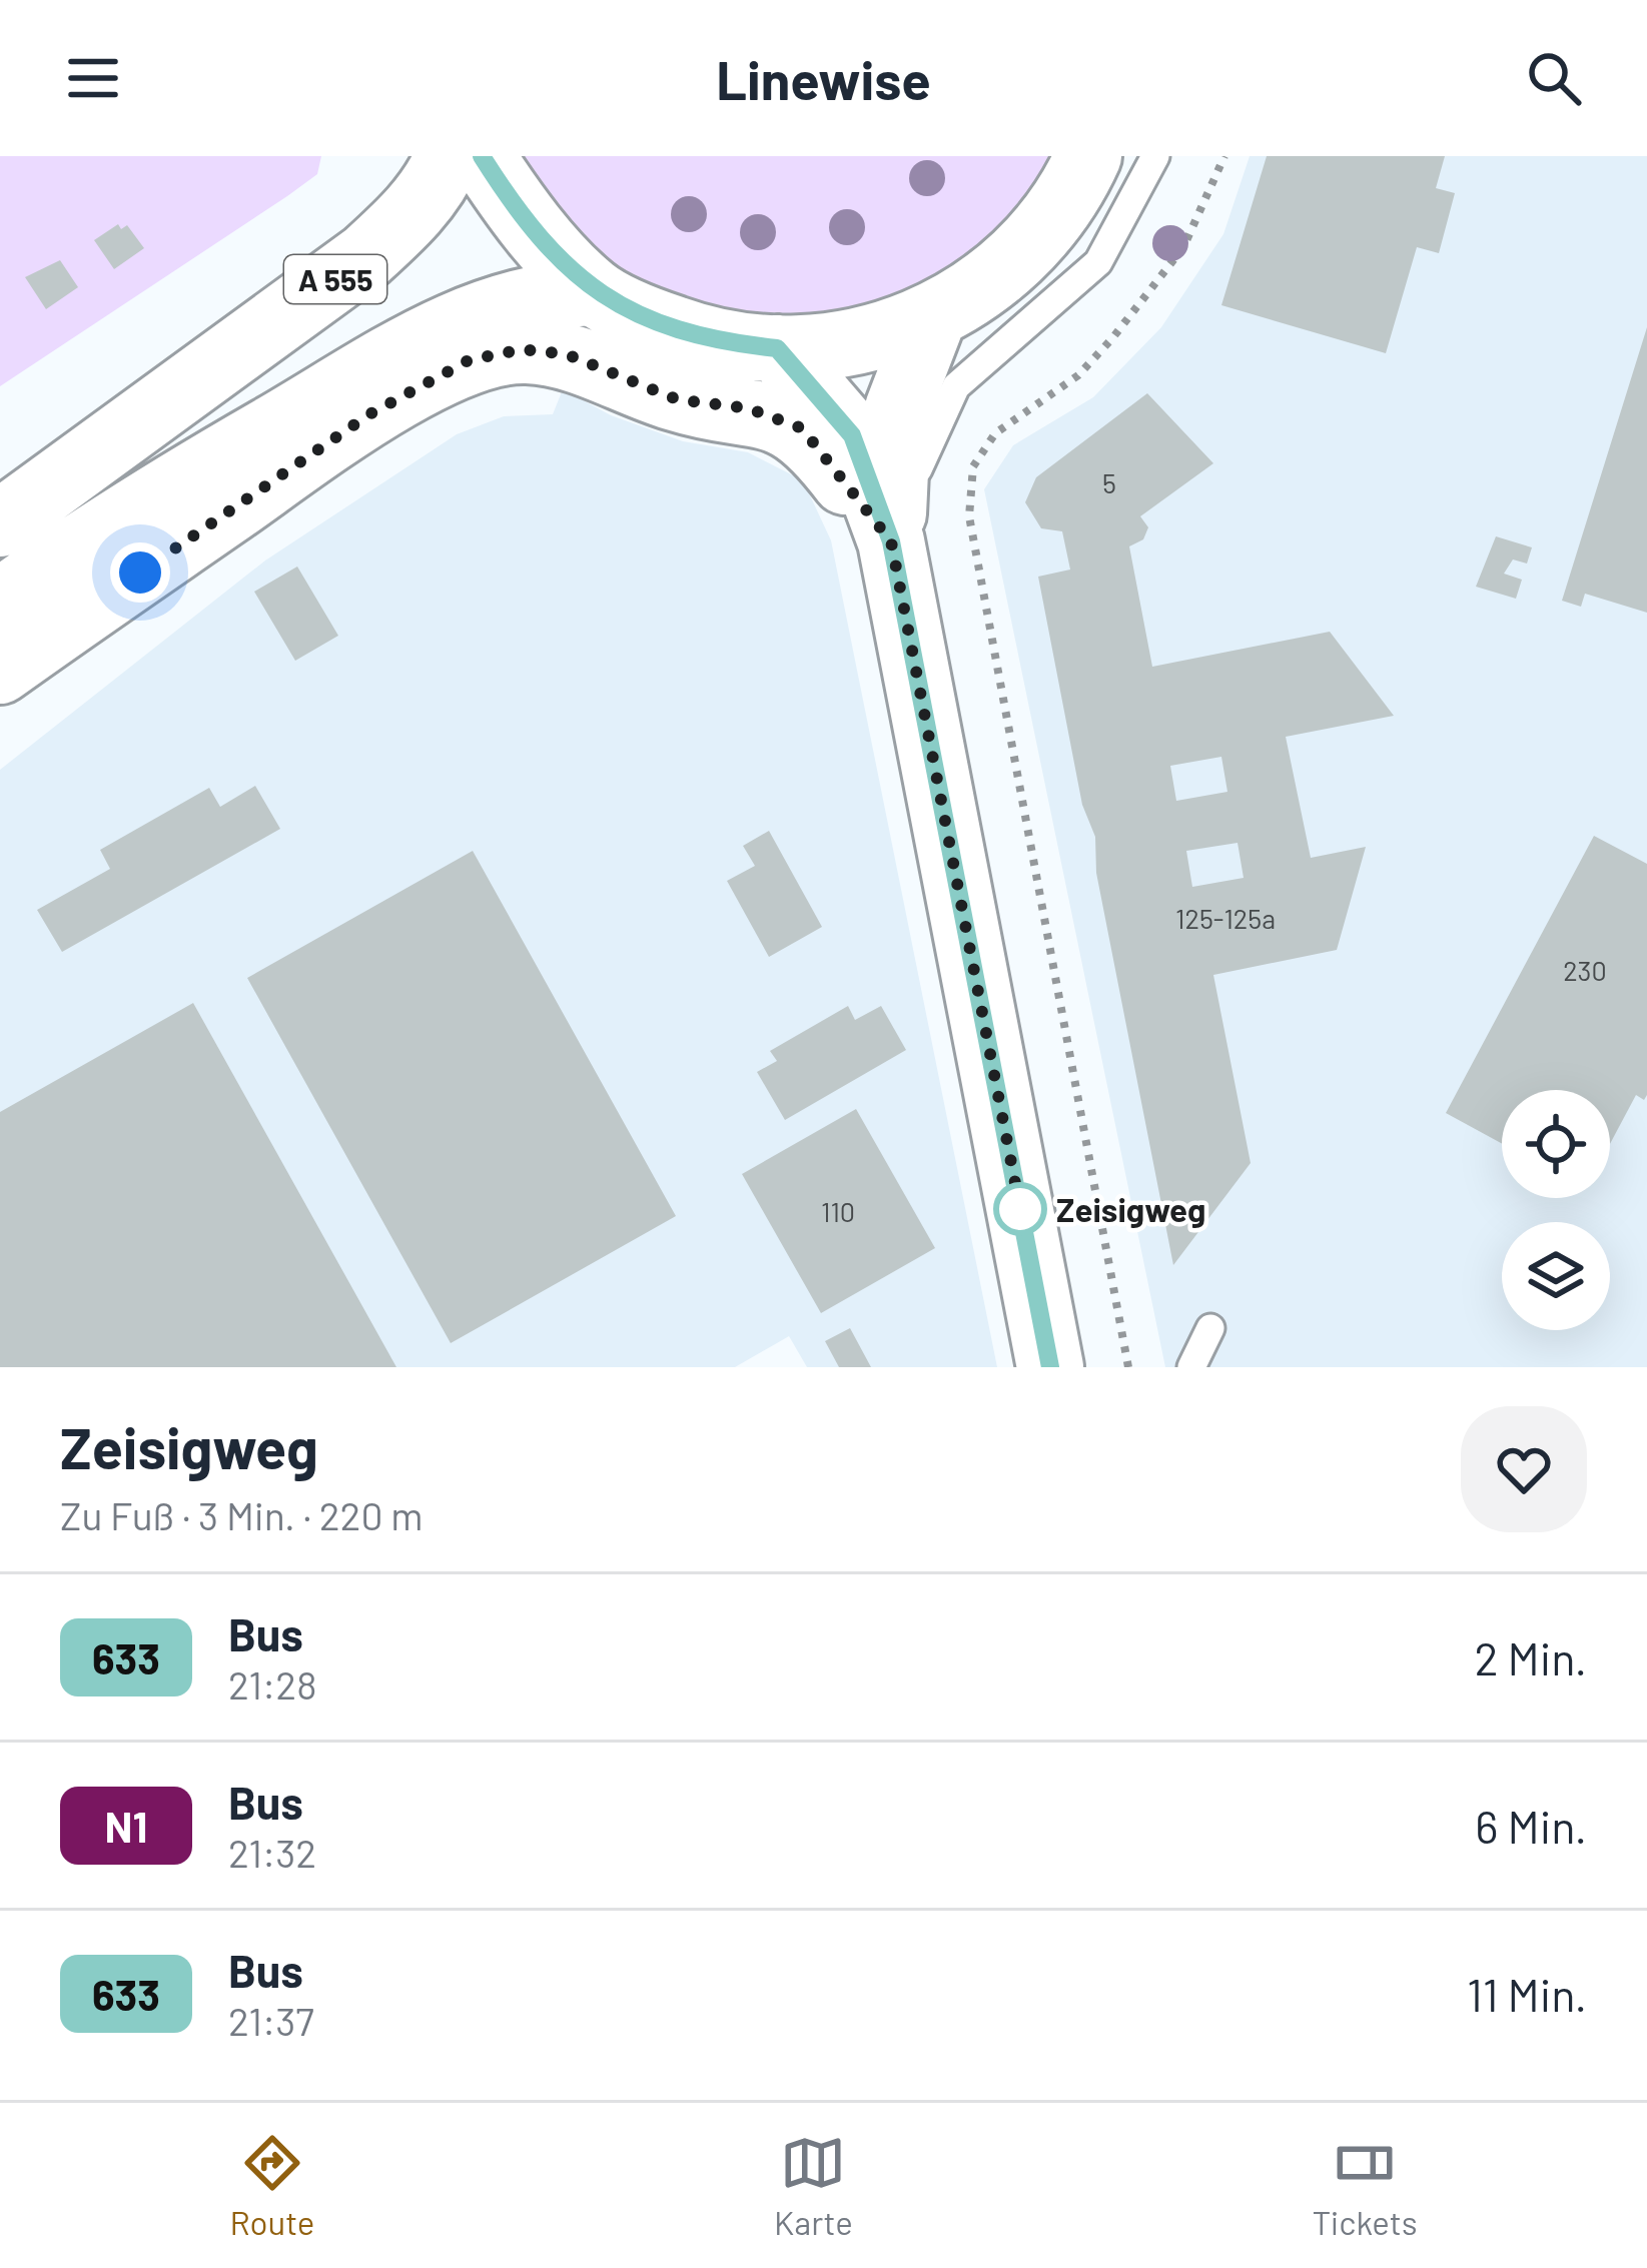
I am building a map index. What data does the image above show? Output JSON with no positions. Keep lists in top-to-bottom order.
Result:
{
  "streets": {
    "main road": ["A 555"]
  },
  "places": ["Zeisigweg"],
  "lines": ["bus line 633"],
  "house_numbers": [
    "5",
    "125-125a",
    "230",
    "110"
  ],
  "page": {
    "header": "Linewise",
    "heading": ["Zeisigweg", "Zu Fuß · 3 Min. · 220 m"],
    "list": [
      {
        "mark": "633",
        "name": "Bus",
        "note": "21:28",
        "value": "2 Min."
      },
      {
        "mark": "N1",
        "name": "Bus",
        "note": "21:32",
        "value": "6 Min."
      },
      {
        "mark": "633",
        "name": "Bus",
        "note": "21:37",
        "value": "11 Min."
      }
    ],
    "tabs": ["Route", "Karte", "Tickets"]
  }
}
